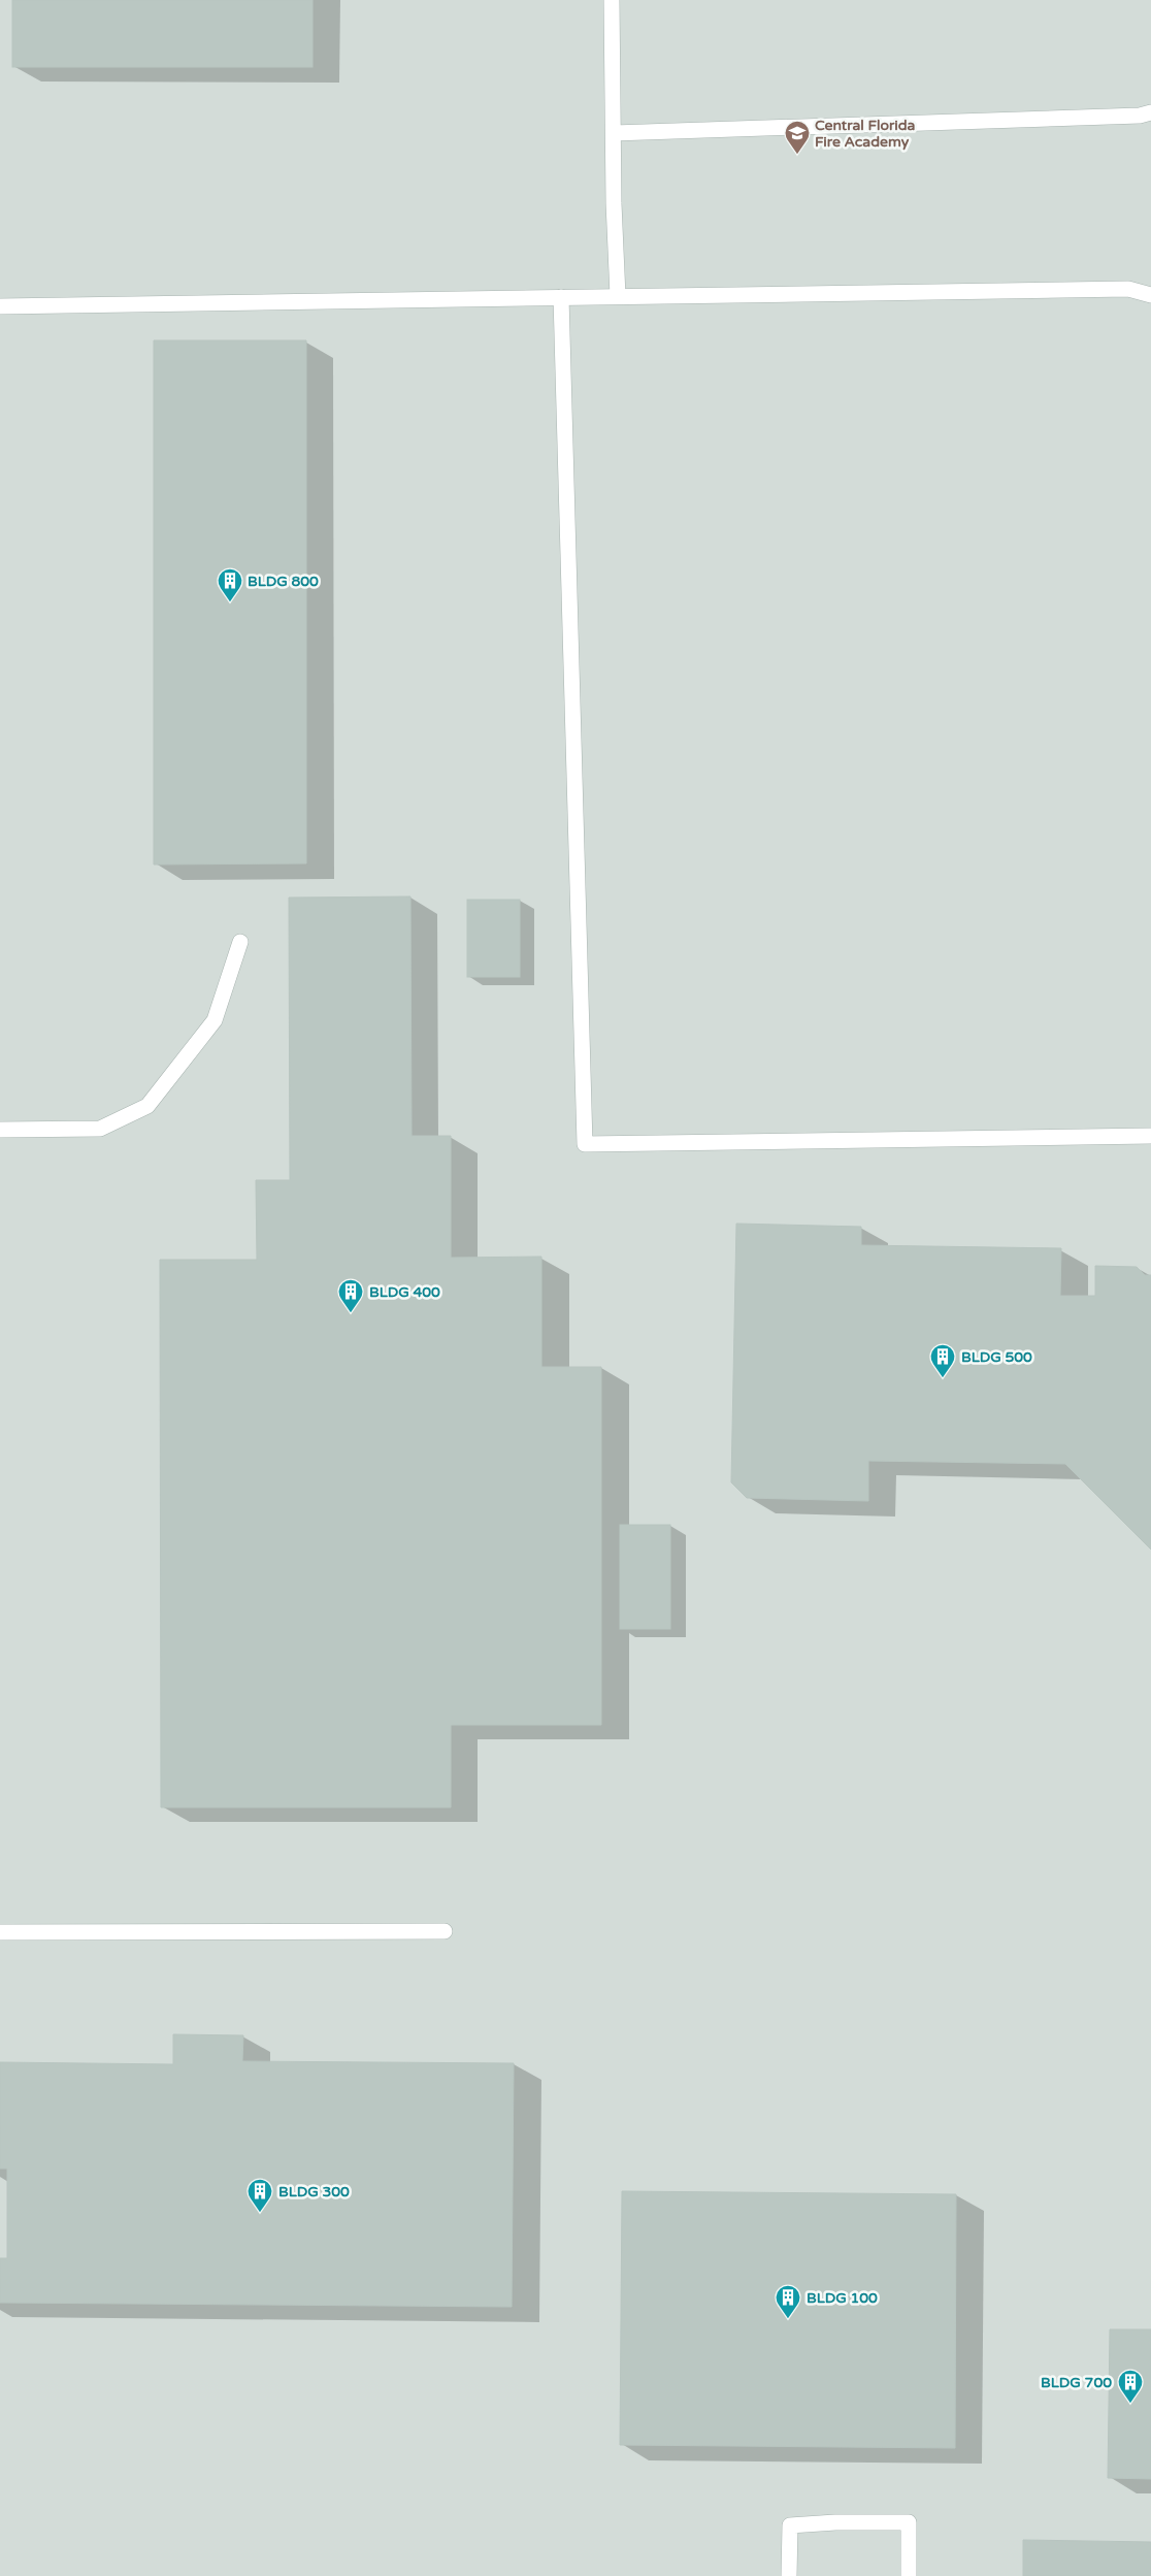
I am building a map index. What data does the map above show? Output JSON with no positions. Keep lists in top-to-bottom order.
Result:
{
  "places": {
    "school or university": ["Central Florida Fire Academy"],
    "building": [
      "BLDG 800",
      "BLDG 400",
      "BLDG 500",
      "BLDG 300",
      "BLDG 100",
      "BLDG 700"
    ]
  }
}
